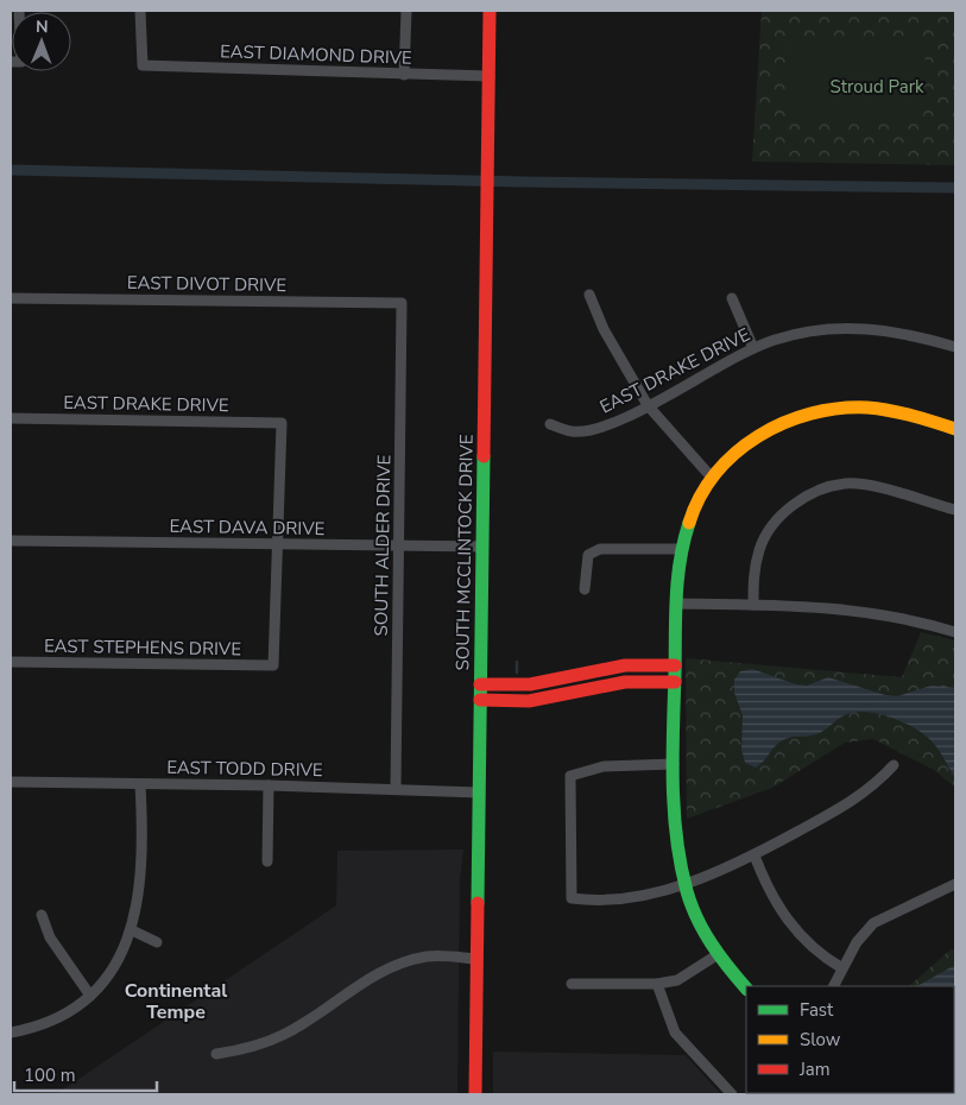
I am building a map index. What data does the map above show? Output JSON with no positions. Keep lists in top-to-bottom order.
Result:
{
  "streets": {
    "street": [
      "EAST DIAMOND DRIVE",
      "EAST DIVOT DRIVE",
      "EAST DRAKE DRIVE",
      "EAST DAVA DRIVE",
      "SOUTH ALDER DRIVE",
      "SOUTH MCCLINTOCK DRIVE",
      "EAST STEPHENS DRIVE",
      "EAST TODD DRIVE"
    ]
  },
  "crossings": [
    ["EAST DIAMOND DRIVE", "SOUTH MCCLINTOCK DRIVE"],
    ["EAST DIVOT DRIVE", "SOUTH ALDER DRIVE"],
    ["EAST DRAKE DRIVE", "EAST DAVA DRIVE"],
    ["EAST DRAKE DRIVE", "EAST STEPHENS DRIVE"],
    ["EAST DAVA DRIVE", "SOUTH ALDER DRIVE"],
    ["EAST DAVA DRIVE", "SOUTH MCCLINTOCK DRIVE"],
    ["EAST DAVA DRIVE", "EAST STEPHENS DRIVE"],
    ["SOUTH ALDER DRIVE", "EAST TODD DRIVE"],
    ["SOUTH MCCLINTOCK DRIVE", "EAST TODD DRIVE"]
  ],
  "districts": ["Continental Tempe"],
  "parks": ["Stroud Park"],
  "legend": ["Fast", "Slow", "Jam"],
  "scale_bar": "100 m",
  "north": "top"
}
